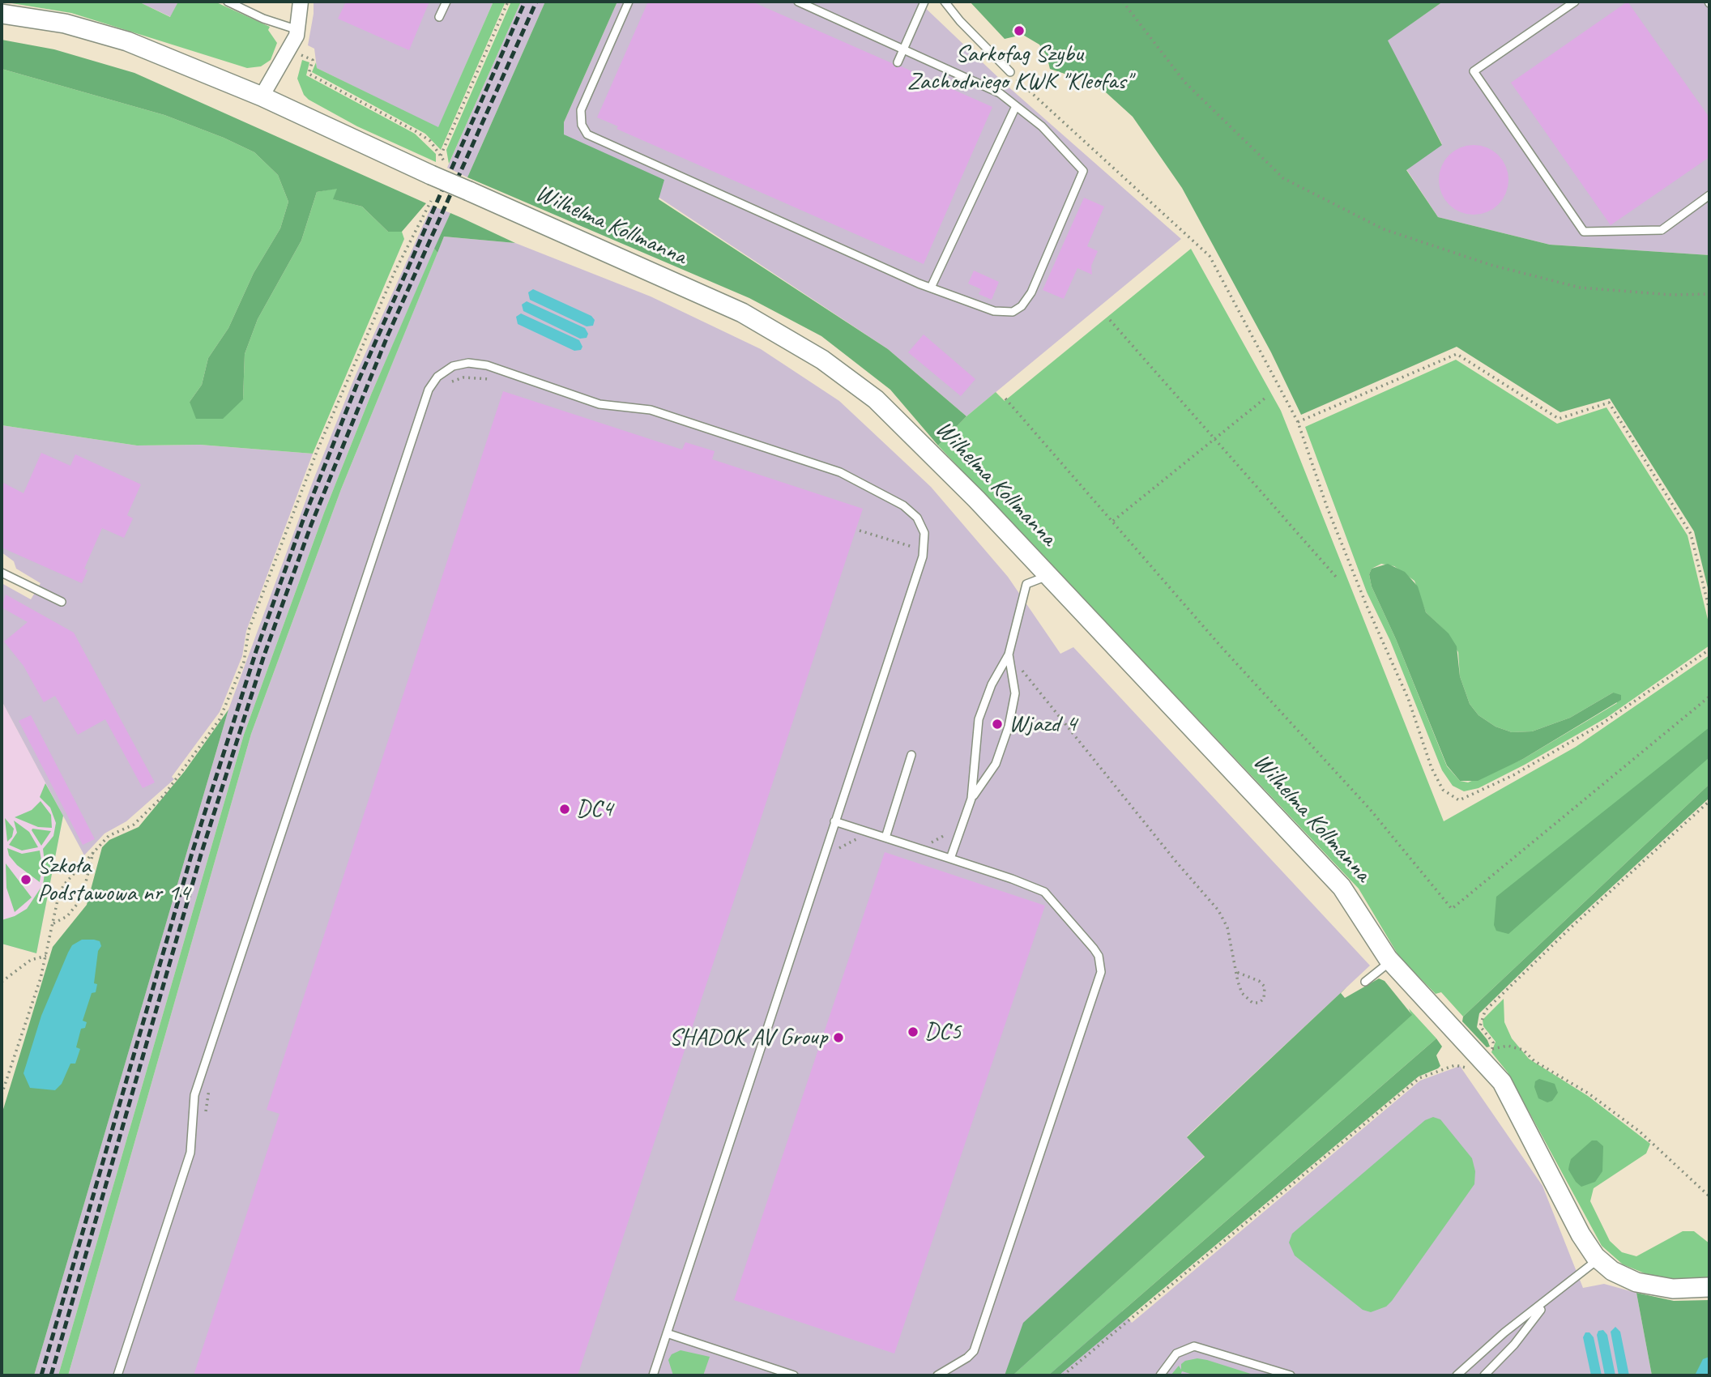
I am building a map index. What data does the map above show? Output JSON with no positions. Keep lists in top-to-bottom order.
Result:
{
  "streets": {
    "street": ["Wilhelma Kollmanna"]
  },
  "places": [
    "Sarkofag Szybu Zachodniego KWK \"Kleofas\"",
    "Wjazd 4",
    "DC4",
    "Szkoła Podstawowa nr 14",
    "DC5",
    "SHADOK AV Group"
  ]
}
